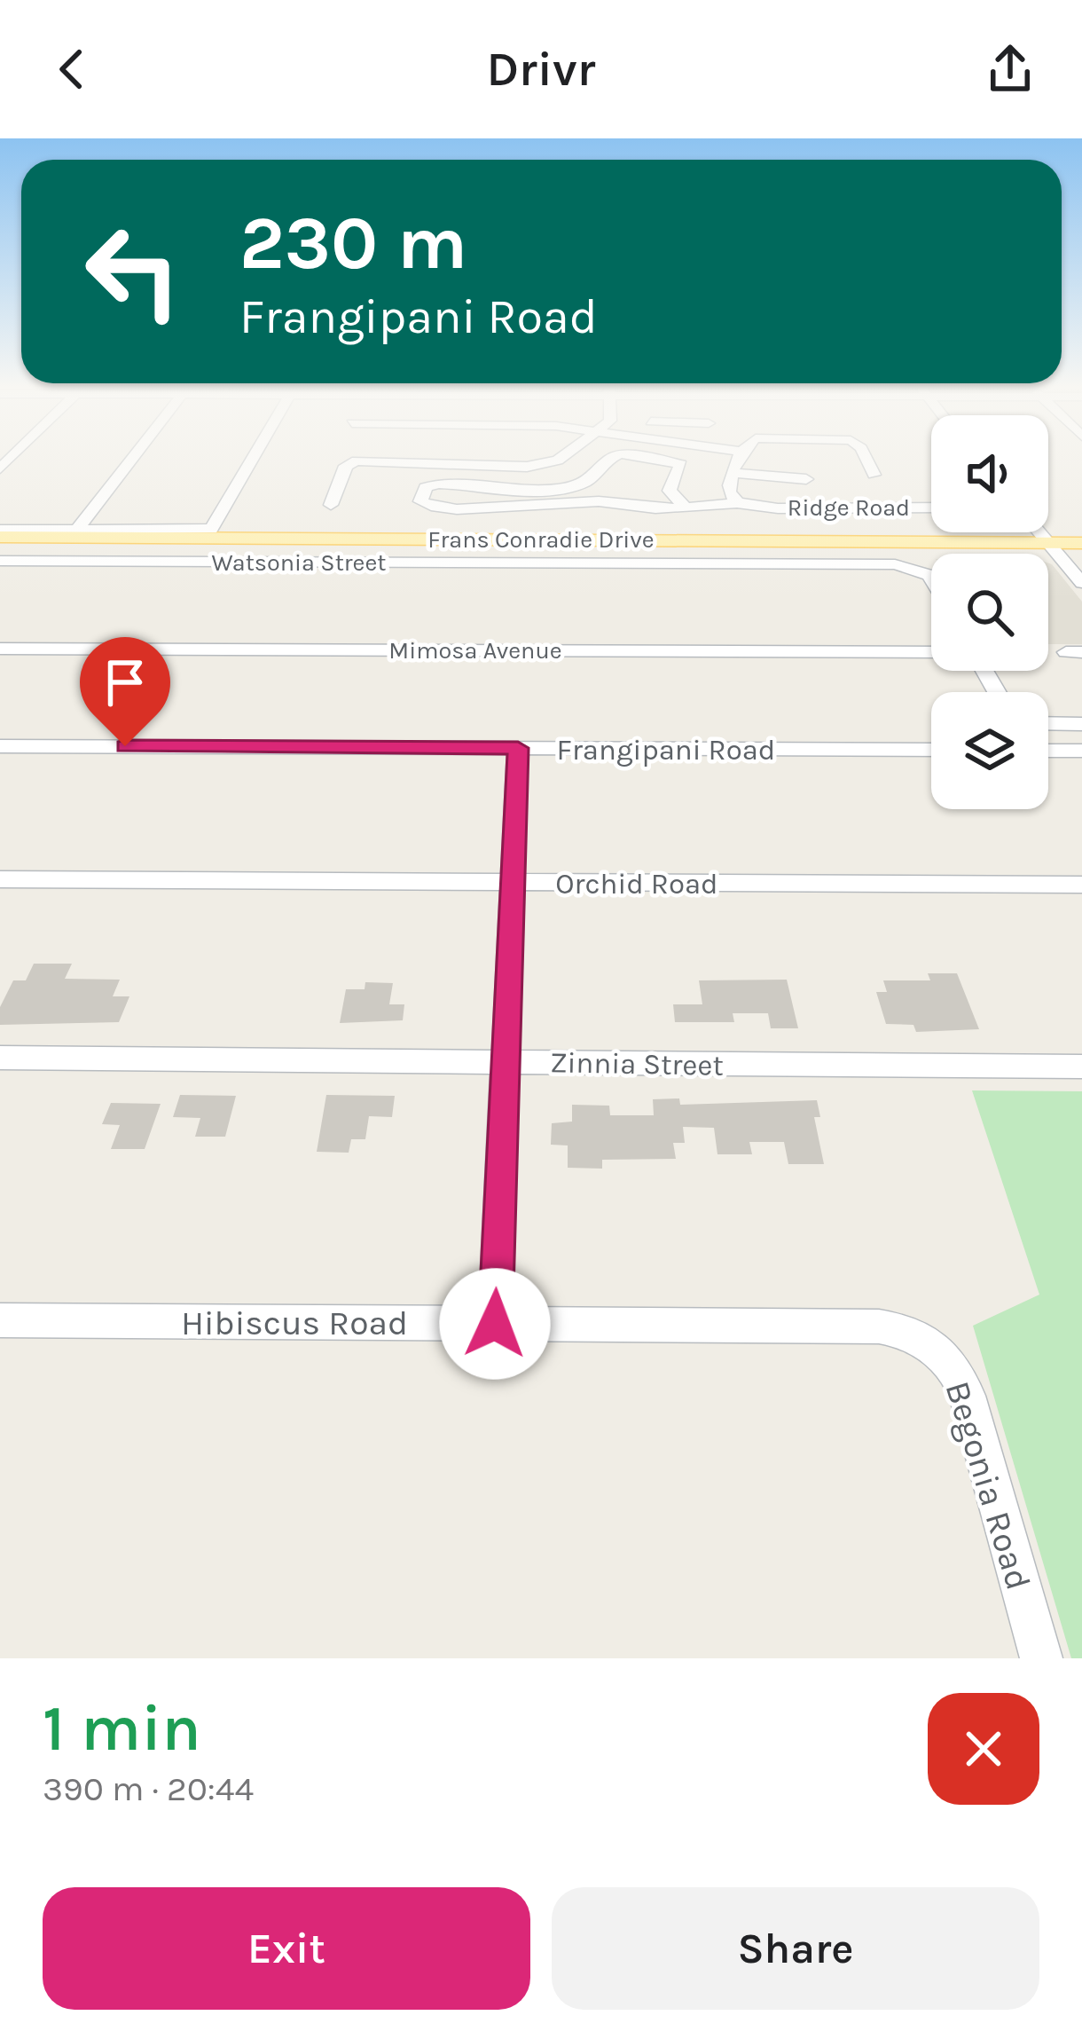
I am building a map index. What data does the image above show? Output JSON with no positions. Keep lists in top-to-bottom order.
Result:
{
  "streets": {
    "main road": ["Frans Conradie Drive"],
    "street": [
      "Ridge Road",
      "Watsonia Street",
      "Mimosa Avenue",
      "Frangipani Road",
      "Orchid Road",
      "Zinnia Street",
      "Hibiscus Road",
      "Begonia Road"
    ]
  },
  "crossings": [
    ["Hibiscus Road", "Begonia Road"]
  ],
  "page": {
    "header": "Drivr",
    "turn": ["230 m", "Frangipani Road"],
    "heading": ["1 min", "390 m · 20:44"],
    "buttons": ["Exit", "Share"]
  }
}
